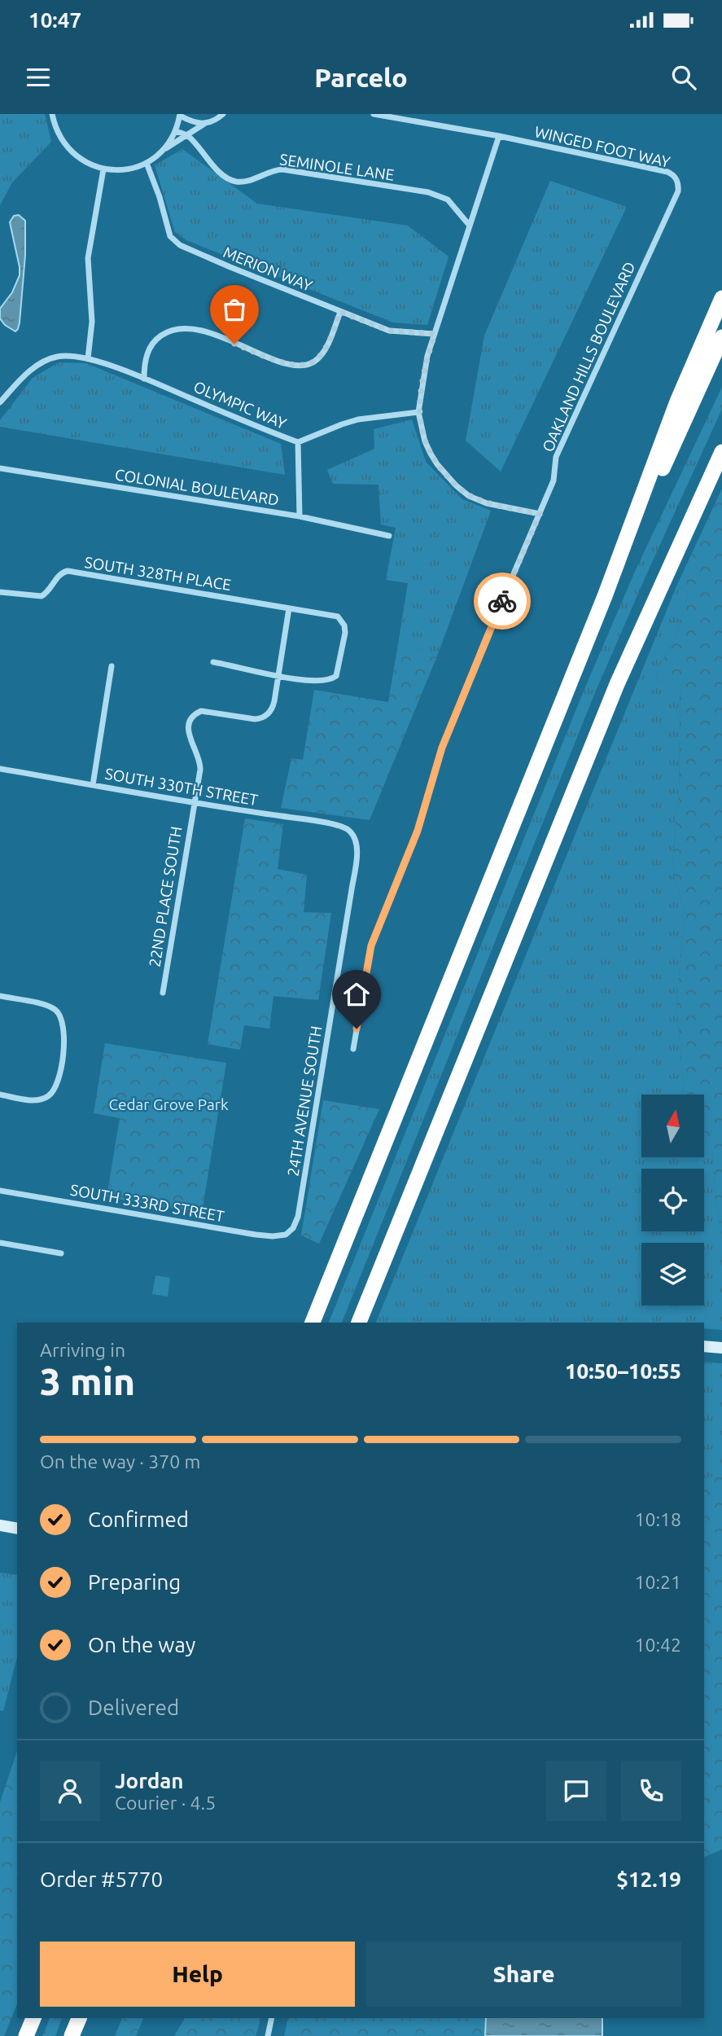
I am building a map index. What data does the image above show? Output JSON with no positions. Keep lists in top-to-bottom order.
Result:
{
  "streets": {
    "street": [
      "WINGED FOOT WAY",
      "SEMINOLE LANE",
      "MERION WAY",
      "OAKLAND HILLS BOULEVARD",
      "OLYMPIC WAY",
      "COLONIAL BOULEVARD",
      "SOUTH 328TH PLACE",
      "SOUTH 330TH STREET",
      "22ND PLACE SOUTH",
      "24TH AVENUE SOUTH",
      "SOUTH 333RD STREET"
    ]
  },
  "crossings": [
    ["WINGED FOOT WAY", "OAKLAND HILLS BOULEVARD"],
    ["SOUTH 330TH STREET", "22ND PLACE SOUTH"],
    ["SOUTH 330TH STREET", "24TH AVENUE SOUTH"],
    ["24TH AVENUE SOUTH", "SOUTH 333RD STREET"]
  ],
  "parks": ["Cedar Grove Park"],
  "north": "top",
  "page": {
    "status": "10:47",
    "header": "Parcelo",
    "heading": ["3 min", "Arriving in", "10:50–10:55"],
    "panel": [
      "Jordan",
      "Courier · 4.5",
      "Order #5770",
      "$12.19"
    ],
    "bar": "On the way · 370 m",
    "list": [
      ["Confirmed", "10:18"],
      ["Preparing", "10:21"],
      ["On the way", "10:42"],
      "Delivered"
    ],
    "buttons": ["Help", "Share"]
  }
}
